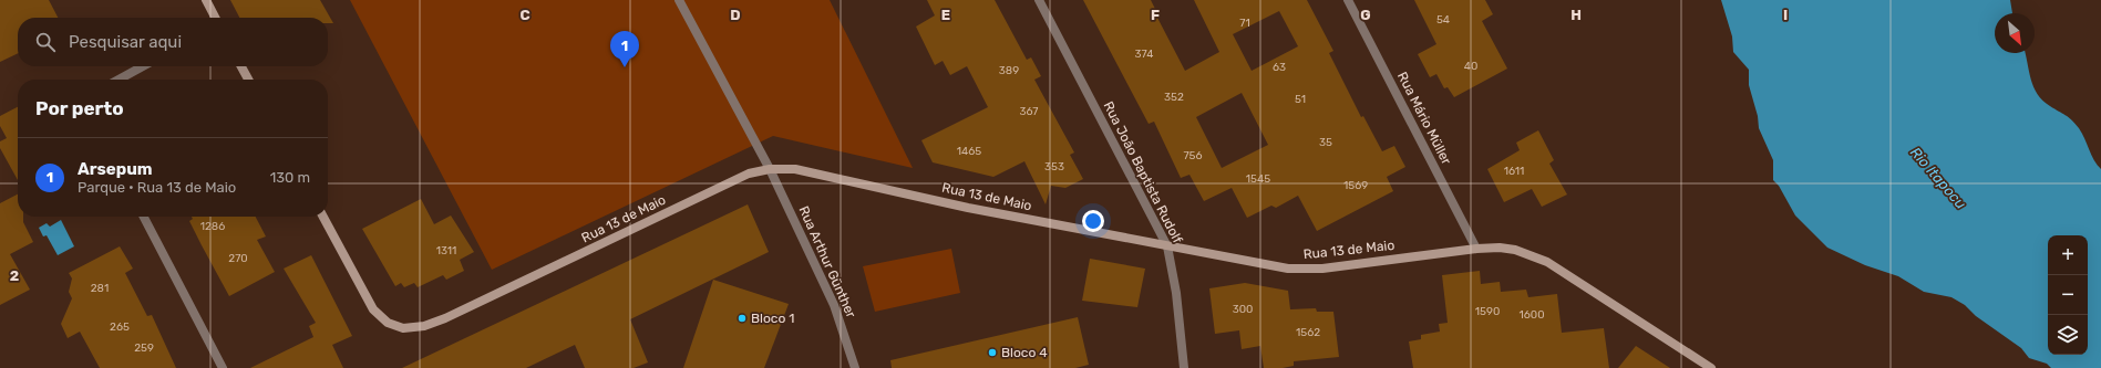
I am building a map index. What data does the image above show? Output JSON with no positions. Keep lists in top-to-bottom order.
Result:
{
  "streets": {
    "main road": ["Rua 13 de Maio"],
    "street": ["Rua Mário Müller", "Rua João Baptista Rudolf", "Rua Arthur Günther"]
  },
  "crossings": [
    ["Rua Mário Müller", "Rua 13 de Maio"],
    ["Rua João Baptista Rudolf", "Rua 13 de Maio"],
    ["Rua 13 de Maio", "Rua Arthur Günther"]
  ],
  "water": ["Rio Itapocu"],
  "places": ["Bloco 1", "Bloco 4"],
  "house_numbers": [
    "54",
    "71",
    "374",
    "40",
    "63",
    "389",
    "352",
    "51",
    "367",
    "35",
    "1465",
    "756",
    "353",
    "1611",
    "1545",
    "1569",
    "1286",
    "1311",
    "270",
    "281",
    "300",
    "1590",
    "1600",
    "265",
    "1562",
    "259"
  ],
  "north": "bottom right",
  "page": {
    "search": "Pesquisar aqui",
    "pins": "1",
    "heading": "Por perto",
    "list": [
      {
        "mark": "1",
        "name": "Arsepum",
        "note": "Parque · Rua 13 de Maio",
        "value": "130 m"
      }
    ],
    "map_buttons": ["+", "−"]
  },
  "grid": {
    "columns": [
      "C",
      "D",
      "E",
      "F",
      "G",
      "H",
      "I"
    ],
    "rows": ["2"]
  }
}
